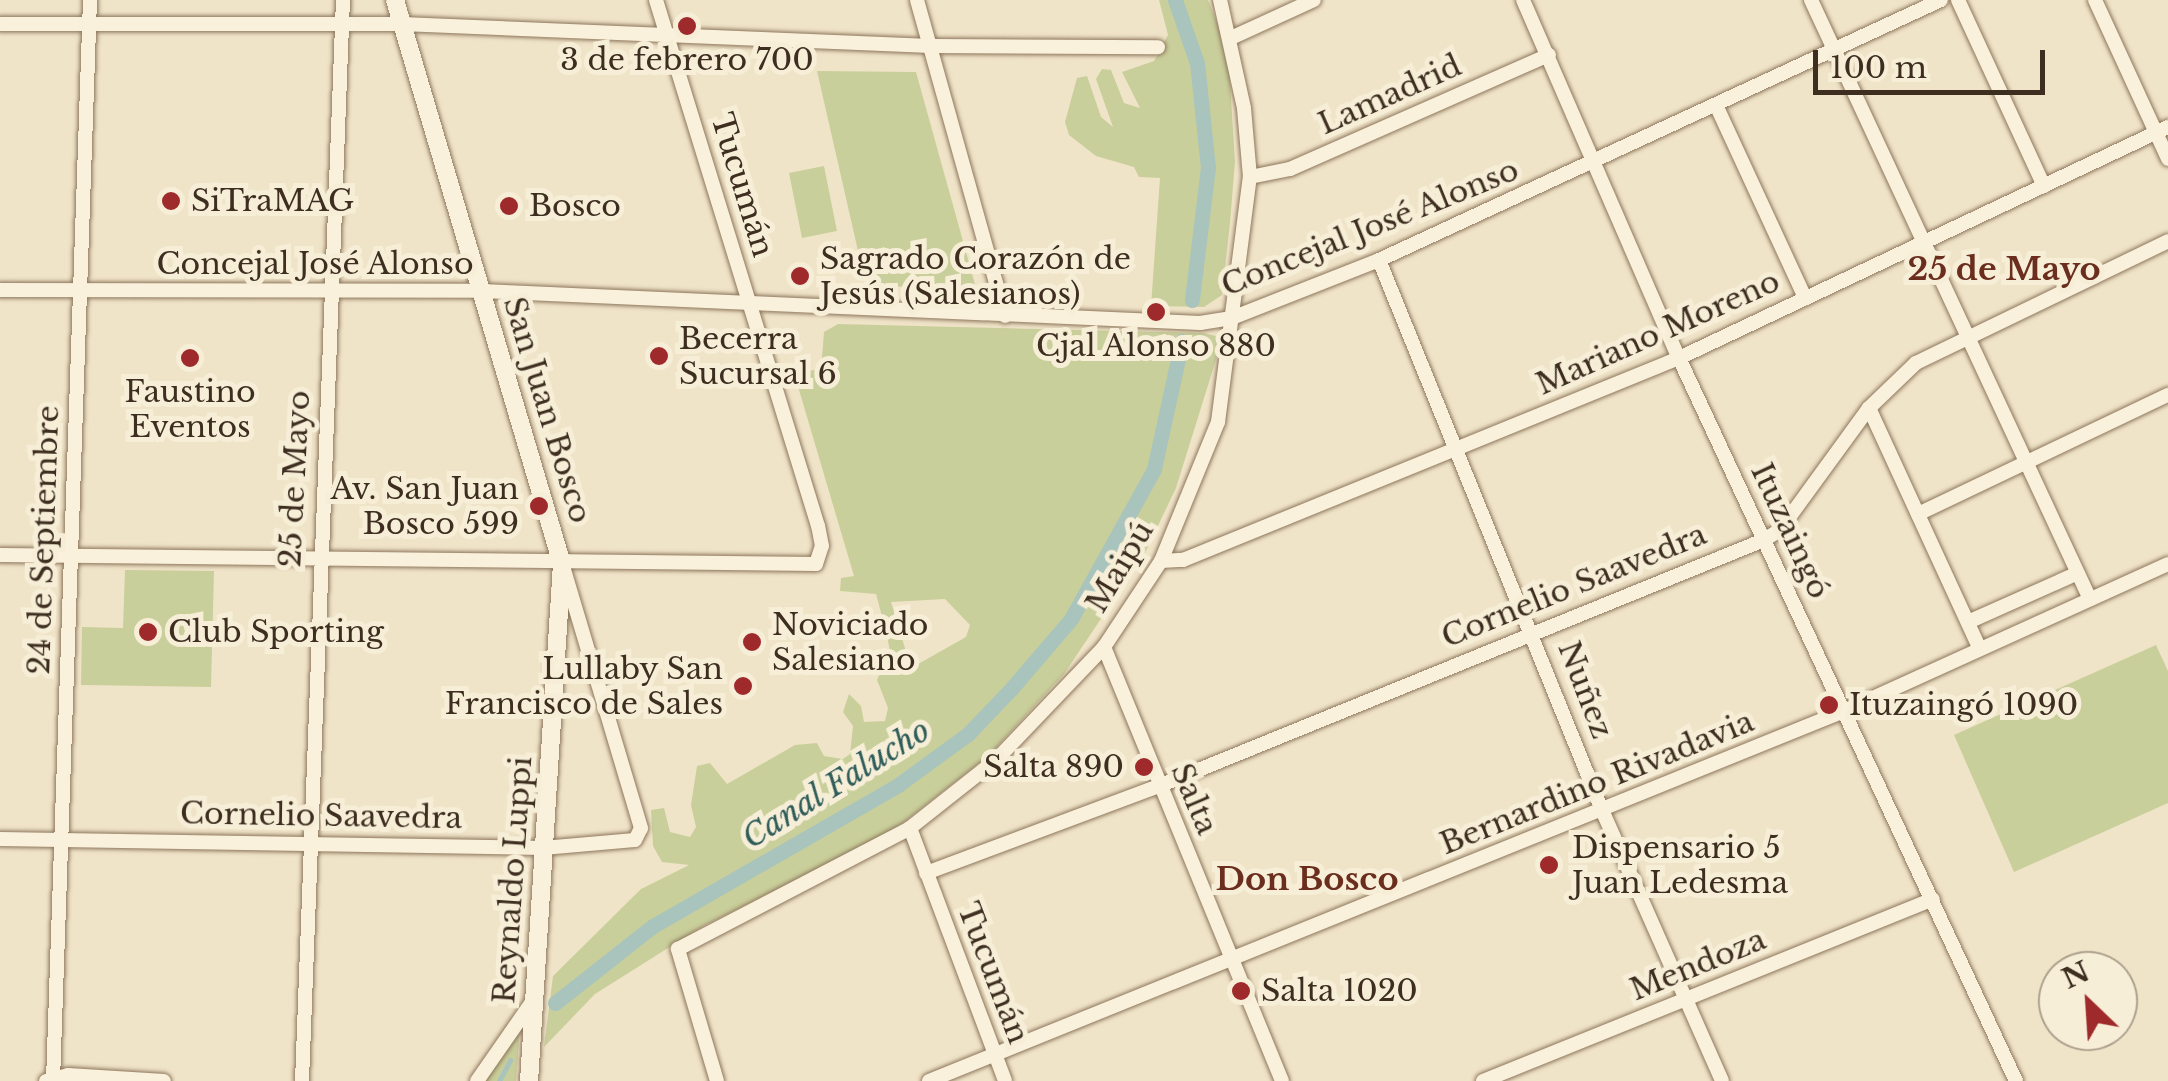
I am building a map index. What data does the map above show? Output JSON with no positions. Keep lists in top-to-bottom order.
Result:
{
  "streets": {
    "street": [
      "Lamadrid",
      "Tucumán",
      "Concejal José Alonso",
      "Mariano Moreno",
      "San Juan Bosco",
      "25 de Mayo",
      "Ituzaingó",
      "24 de Septiembre",
      "Maipú",
      "Cornelio Saavedra",
      "Nuñez",
      "Bernardino Rivadavia",
      "Salta",
      "Reynaldo Luppi",
      "Mendoza"
    ]
  },
  "crossings": [
    ["Lamadrid", "Ituzaingó"],
    ["Lamadrid", "Maipú"],
    ["Tucumán", "Concejal José Alonso"],
    ["Tucumán", "San Juan Bosco"],
    ["Tucumán", "Maipú"],
    ["Tucumán", "Cornelio Saavedra"],
    ["Tucumán", "Bernardino Rivadavia"],
    ["Tucumán", "Reynaldo Luppi"],
    ["Concejal José Alonso", "San Juan Bosco"],
    ["Concejal José Alonso", "25 de Mayo"],
    ["Concejal José Alonso", "Ituzaingó"],
    ["Concejal José Alonso", "24 de Septiembre"],
    ["Concejal José Alonso", "Maipú"],
    ["Concejal José Alonso", "Nuñez"],
    ["Mariano Moreno", "Ituzaingó"],
    ["Mariano Moreno", "Maipú"],
    ["Mariano Moreno", "Nuñez"],
    ["San Juan Bosco", "Cornelio Saavedra"],
    ["San Juan Bosco", "Reynaldo Luppi"],
    ["25 de Mayo", "Cornelio Saavedra"],
    ["Ituzaingó", "Cornelio Saavedra"],
    ["Ituzaingó", "Bernardino Rivadavia"],
    ["Ituzaingó", "Mendoza"],
    ["24 de Septiembre", "Cornelio Saavedra"],
    ["Maipú", "Salta"],
    ["Cornelio Saavedra", "Nuñez"],
    ["Cornelio Saavedra", "Salta"],
    ["Cornelio Saavedra", "Reynaldo Luppi"],
    ["Nuñez", "Bernardino Rivadavia"],
    ["Nuñez", "Mendoza"],
    ["Bernardino Rivadavia", "Salta"]
  ],
  "districts": ["25 de Mayo", "Don Bosco"],
  "water": ["Canal Falucho"],
  "places": [
    "3 de febrero 700",
    "SiTraMAG",
    "Bosco",
    "Sagrado Corazón de Jesús (Salesianos)",
    "Cjal Alonso 880",
    "Becerra Sucursal 6",
    "Faustino Eventos",
    "Av. San Juan Bosco 599",
    "Club Sporting",
    "Noviciado Salesiano",
    "Lullaby San Francisco de Sales",
    "Ituzaingó 1090",
    "Salta 890",
    "Dispensario 5 Juan Ledesma",
    "Salta 1020"
  ],
  "scale_bar": "100 m",
  "north": "top left"
}
